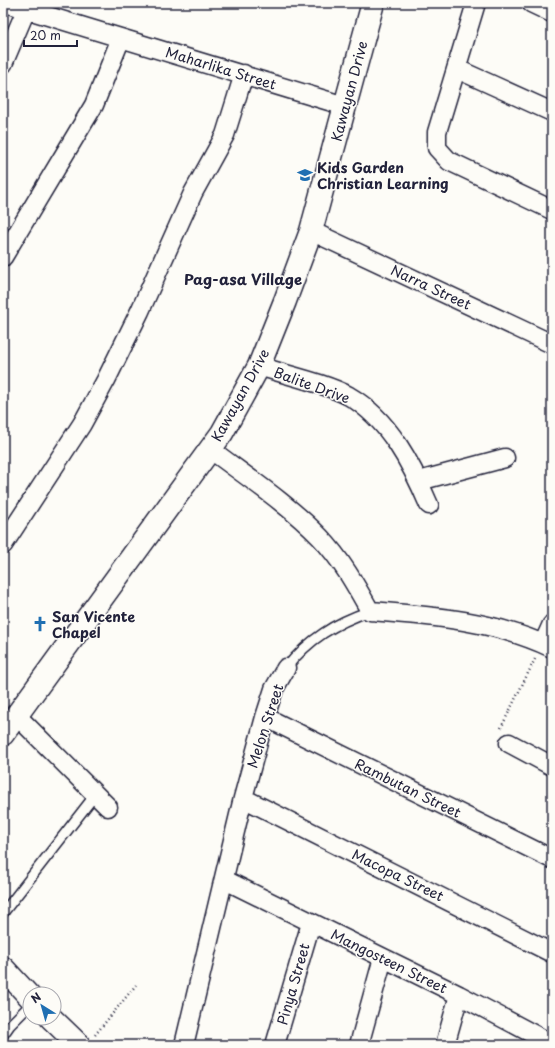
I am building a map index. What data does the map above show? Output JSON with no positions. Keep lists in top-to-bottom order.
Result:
{
  "streets": {
    "street": [
      "Maharlika Street",
      "Kawayan Drive",
      "Narra Street",
      "Balite Drive",
      "Melon Street",
      "Rambutan Street",
      "Macopa Street",
      "Mangosteen Street",
      "Pinya Street"
    ]
  },
  "crossings": [
    ["Maharlika Street", "Kawayan Drive"],
    ["Kawayan Drive", "Narra Street"],
    ["Kawayan Drive", "Balite Drive"],
    ["Melon Street", "Rambutan Street"],
    ["Melon Street", "Macopa Street"],
    ["Melon Street", "Mangosteen Street"],
    ["Mangosteen Street", "Pinya Street"]
  ],
  "districts": ["Pag-asa Village"],
  "places": {
    "school or university": ["Kids Garden Christian Learning"],
    "church": ["San Vicente Chapel"]
  },
  "scale_bar": "20 m",
  "north": "top left"
}
